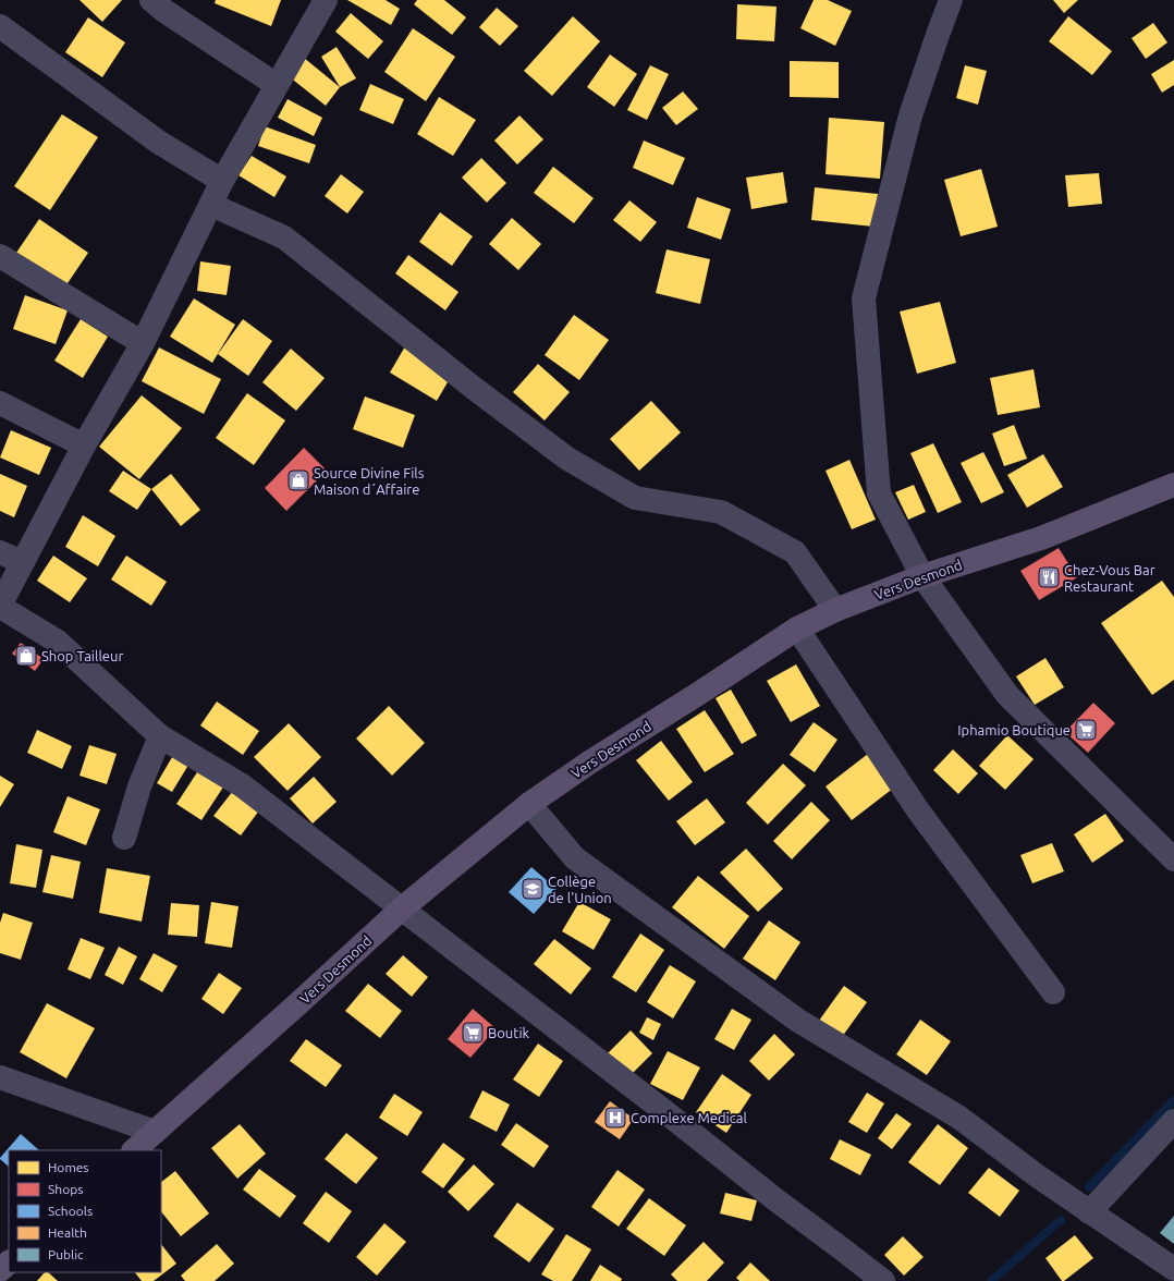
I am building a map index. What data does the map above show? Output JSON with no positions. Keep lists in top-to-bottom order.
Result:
{
  "streets": {
    "main road": ["Vers Desmond"]
  },
  "places": {
    "shop": ["Source Divine Fils Maison d´Affaire", "Shop Tailleur"],
    "restaurant": ["Chez-Vous Bar Restaurant"],
    "supermarket": ["Iphamio Boutique", "Boutik"],
    "school or university": ["Collège de l'Union"],
    "hospital": ["Complexe Medical"]
  },
  "legend": [
    "Homes",
    "Shops",
    "Schools",
    "Health",
    "Public"
  ]
}
